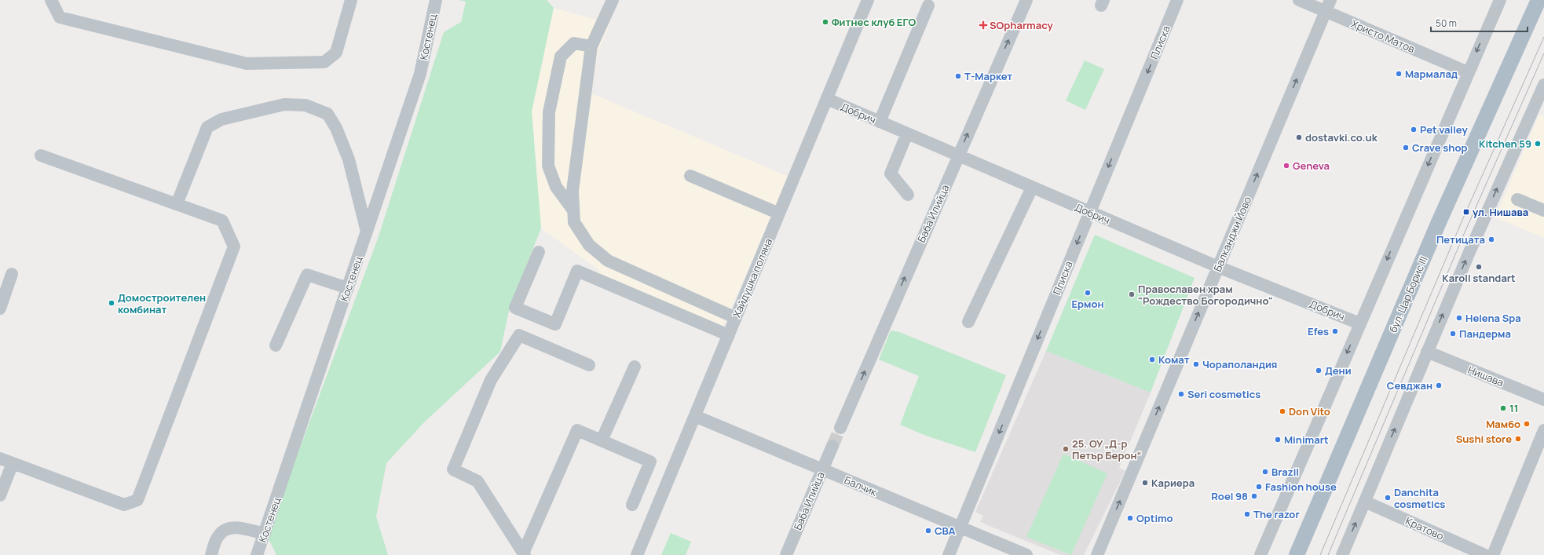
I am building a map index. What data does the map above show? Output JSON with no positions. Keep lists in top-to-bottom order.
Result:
{
  "streets": {
    "main road": ["бул. Цар Борис III"],
    "street": [
      "Христо Матов",
      "Костенец",
      "Плиска",
      "Добрич",
      "Баба Илийца",
      "Балканджи Йово",
      "Хайдушка поляна",
      "Нишава",
      "Балчик",
      "Кратово"
    ]
  },
  "crossings": [
    ["Христо Матов", "Балканджи Йово"],
    ["Плиска", "Добрич"],
    ["Плиска", "Балчик"],
    ["Добрич", "Баба Илийца"],
    ["Добрич", "Балканджи Йово"],
    ["Добрич", "Хайдушка поляна"],
    ["Баба Илийца", "Балчик"],
    ["Хайдушка поляна", "Балчик"]
  ],
  "one_way": ["Плиска", "Балканджи Йово"],
  "places": {
    "other": [
      "Фитнес клуб ЕГО",
      "Мармалад",
      "Т-Маркет",
      "Pet valley",
      "dostavki.co.uk",
      "Kitchen 59",
      "Crave shop",
      "Geneva",
      "Петицата",
      "Karoll standart",
      "Ермон",
      "Православен храм \"Рождество Богородично\"",
      "Домостроителен комбинат",
      "Helena Spa",
      "Efes",
      "Пандерма",
      "Комат",
      "Чораполандия",
      "Дени",
      "Севджан",
      "Seri cosmetics",
      "11",
      "Don Vito",
      "Мамбо",
      "Sushi store",
      "Minimart",
      "25. ОУ „Д-р Петър Берон“",
      "Brazil",
      "Кариера",
      "Fashion house",
      "Roel 98",
      "Danchita cosmetics",
      "The razor",
      "Optimo",
      "CBA"
    ],
    "health": ["SOpharmacy"],
    "transit": ["ул. Нишава"]
  },
  "scale_bar": "50 m"
}
